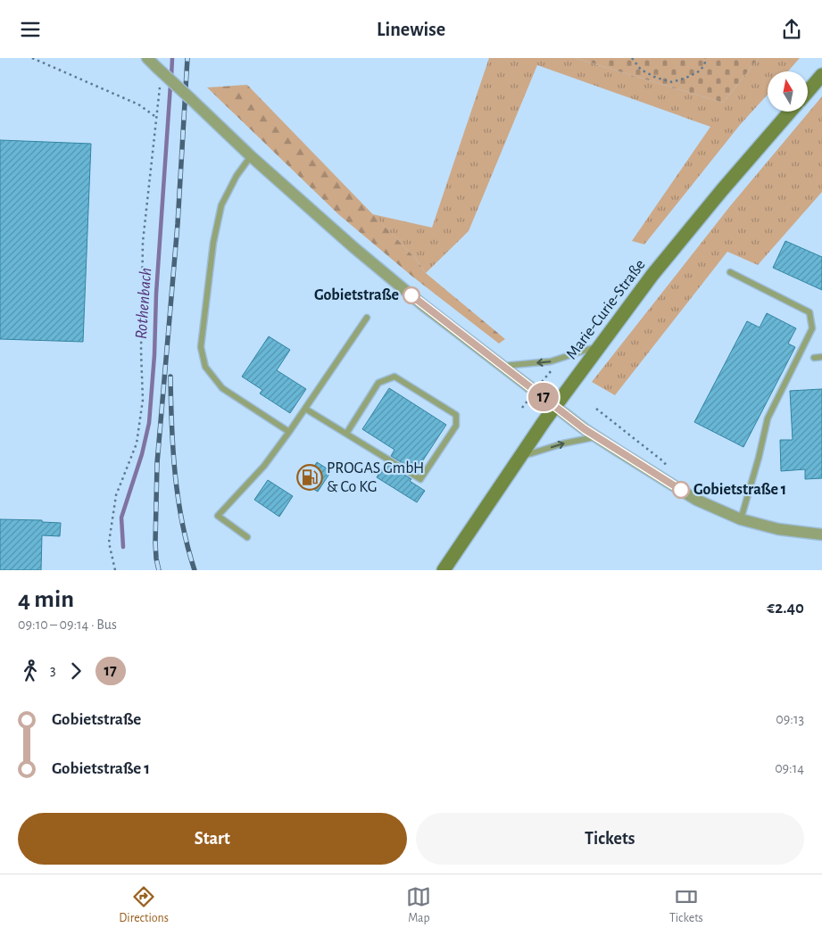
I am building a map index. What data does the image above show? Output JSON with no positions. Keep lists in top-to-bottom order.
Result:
{
  "streets": {
    "main road": ["Marie-Curie-Straße"]
  },
  "water": ["Rothenbach"],
  "places": {
    "other": ["Gobietstraße", "Gobietstraße 1"],
    "fuel station": ["PROGAS GmbH & Co KG"]
  },
  "lines": ["bus line 17"],
  "north": "top",
  "page": {
    "header": "Linewise",
    "on_map": "17",
    "heading": ["4 min", "09:10 – 09:14 · Bus", "€2.40"],
    "legs": ["3", "17"],
    "list": [
      {
        "name": "Gobietstraße",
        "value": "09:13"
      },
      {
        "name": "Gobietstraße 1",
        "value": "09:14"
      }
    ],
    "buttons": ["Start", "Tickets"],
    "tabs": ["Directions", "Map", "Tickets"]
  }
}
